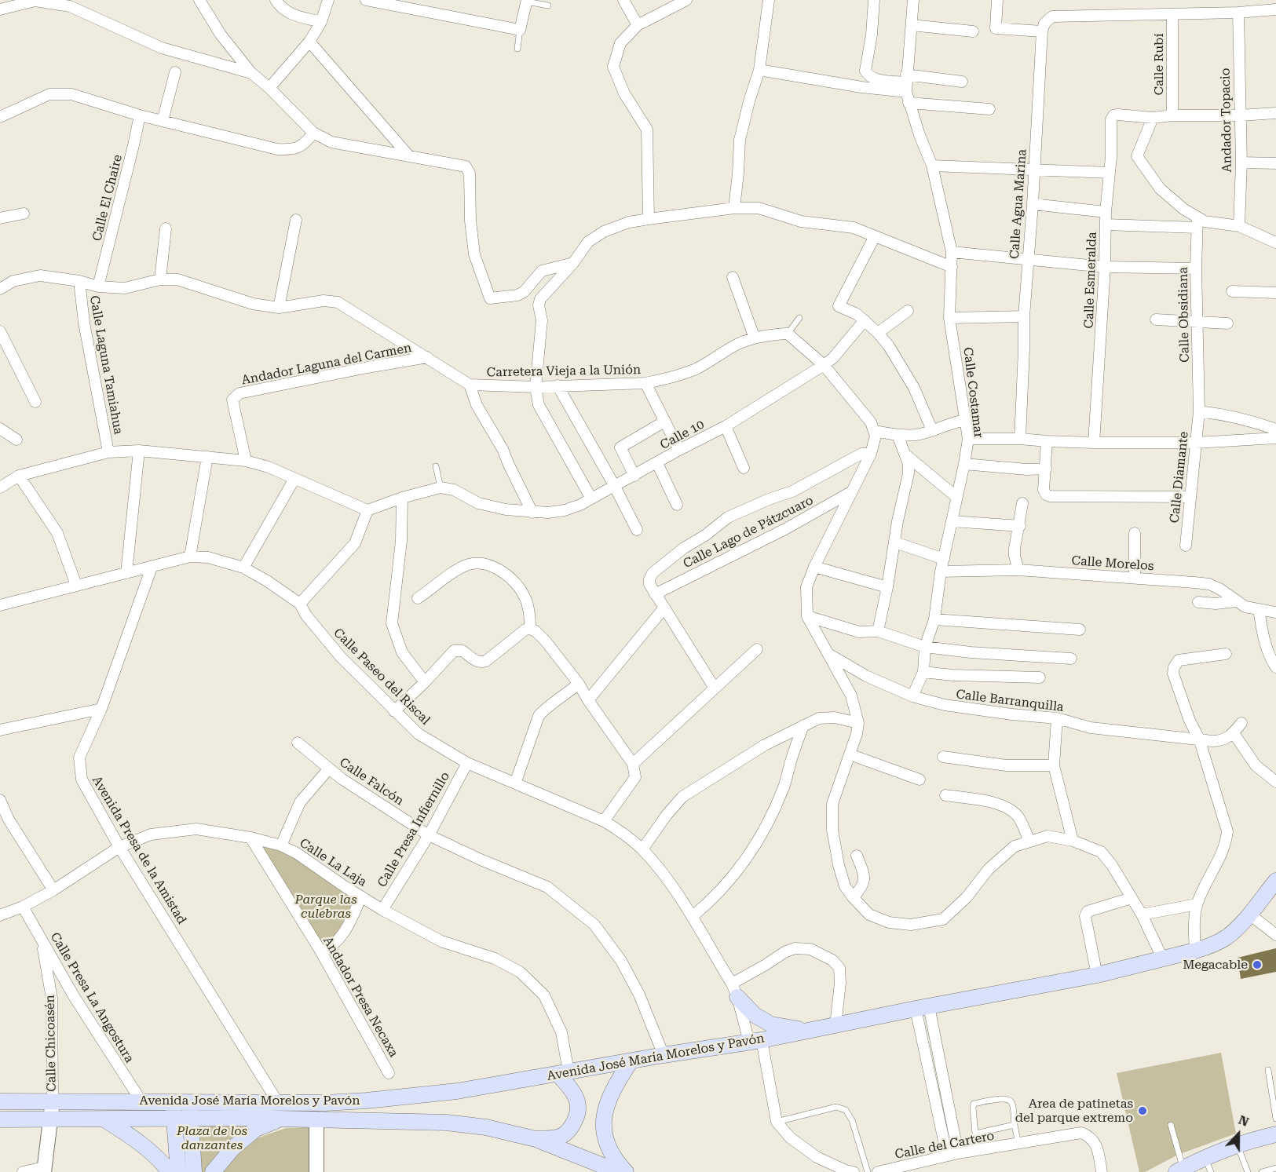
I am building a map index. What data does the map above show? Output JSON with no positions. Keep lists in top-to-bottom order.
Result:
{
  "streets": {
    "main road": ["Avenida José María Morelos y Pavón"],
    "street": [
      "Calle Rubí",
      "Andador Topacio",
      "Calle El Chaire",
      "Calle Agua Marina",
      "Calle Esmeralda",
      "Calle Obsidiana",
      "Andador Laguna del Carmen",
      "Calle Laguna Tamiahua",
      "Carretera Vieja a la Unión",
      "Calle Costamar",
      "Calle 10",
      "Calle Diamante",
      "Calle Lago de Pátzcuaro",
      "Calle Morelos",
      "Calle Paseo del Riscal",
      "Calle Barranquilla",
      "Calle Falcón",
      "Calle Presa Infiernillo",
      "Avenida Presa de la Amistad",
      "Calle La Laja",
      "Andador Presa Necaxa",
      "Calle Presa La Angostura",
      "Calle Chicoasén",
      "Calle del Cartero"
    ]
  },
  "crossings": [
    ["Calle El Chaire", "Carretera Vieja a la Unión"],
    ["Calle Obsidiana", "Calle Diamante"],
    ["Andador Laguna del Carmen", "Carretera Vieja a la Unión"],
    ["Calle Laguna Tamiahua", "Carretera Vieja a la Unión"],
    ["Calle Costamar", "Calle Morelos"],
    ["Calle Costamar", "Calle Barranquilla"],
    ["Calle Paseo del Riscal", "Calle Presa Infiernillo"],
    ["Calle Paseo del Riscal", "Avenida Presa de la Amistad"],
    ["Calle Paseo del Riscal", "Avenida José María Morelos y Pavón"],
    ["Calle Falcón", "Calle Presa Infiernillo"],
    ["Calle Falcón", "Calle La Laja"],
    ["Calle Falcón", "Avenida José María Morelos y Pavón"],
    ["Calle Presa Infiernillo", "Calle La Laja"],
    ["Avenida Presa de la Amistad", "Calle La Laja"],
    ["Avenida Presa de la Amistad", "Avenida José María Morelos y Pavón"],
    ["Calle La Laja", "Andador Presa Necaxa"],
    ["Calle La Laja", "Calle Presa La Angostura"],
    ["Calle La Laja", "Avenida José María Morelos y Pavón"],
    ["Calle Presa La Angostura", "Calle Chicoasén"],
    ["Calle Presa La Angostura", "Avenida José María Morelos y Pavón"],
    ["Calle Chicoasén", "Avenida José María Morelos y Pavón"]
  ],
  "parks": ["Parque las culebras", "Plaza de los danzantes"],
  "places": ["Megacable", "Area de patinetas del parque extremo"],
  "north": "top"
}
